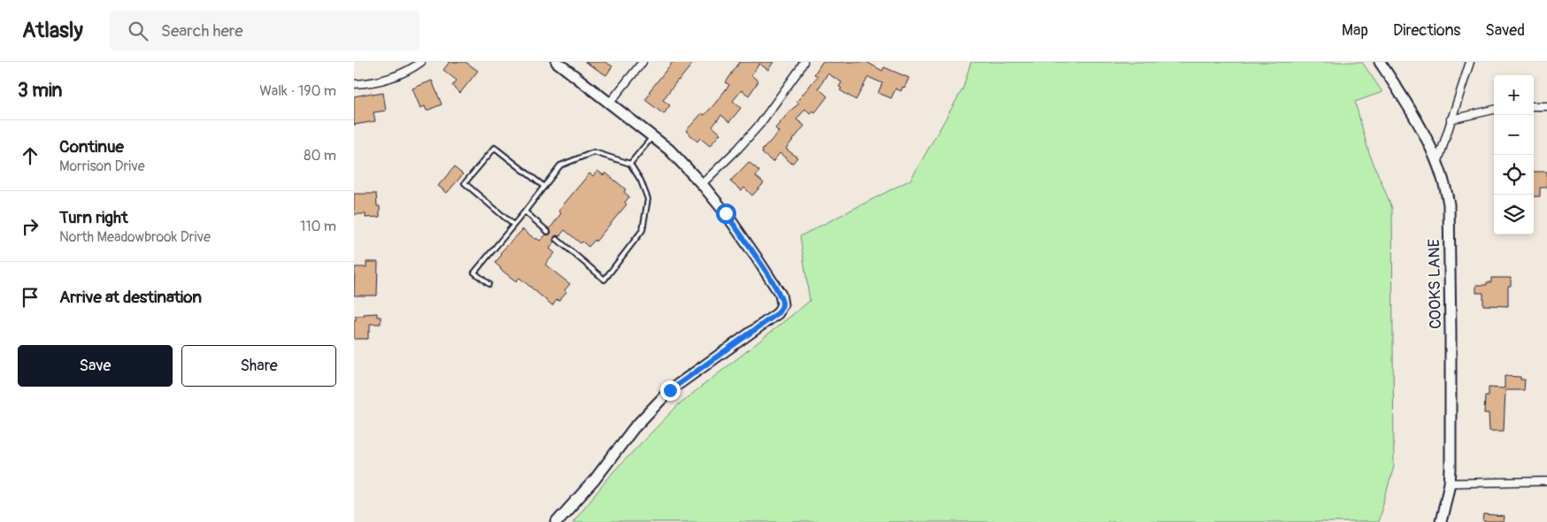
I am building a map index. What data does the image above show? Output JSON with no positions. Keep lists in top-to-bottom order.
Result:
{
  "streets": {
    "street": ["COOKS LANE"]
  },
  "page": {
    "header": "Atlasly",
    "search": "Search here",
    "nav": ["Map", "Directions", "Saved"],
    "heading": ["3 min", "Walk · 190 m"],
    "map_buttons": ["+", "−"],
    "list": [
      ["Continue", "Morrison Drive", "80 m"],
      ["Turn right", "North Meadowbrook Drive", "110 m"],
      "Arrive at destination"
    ],
    "buttons": ["Save", "Share"]
  }
}
